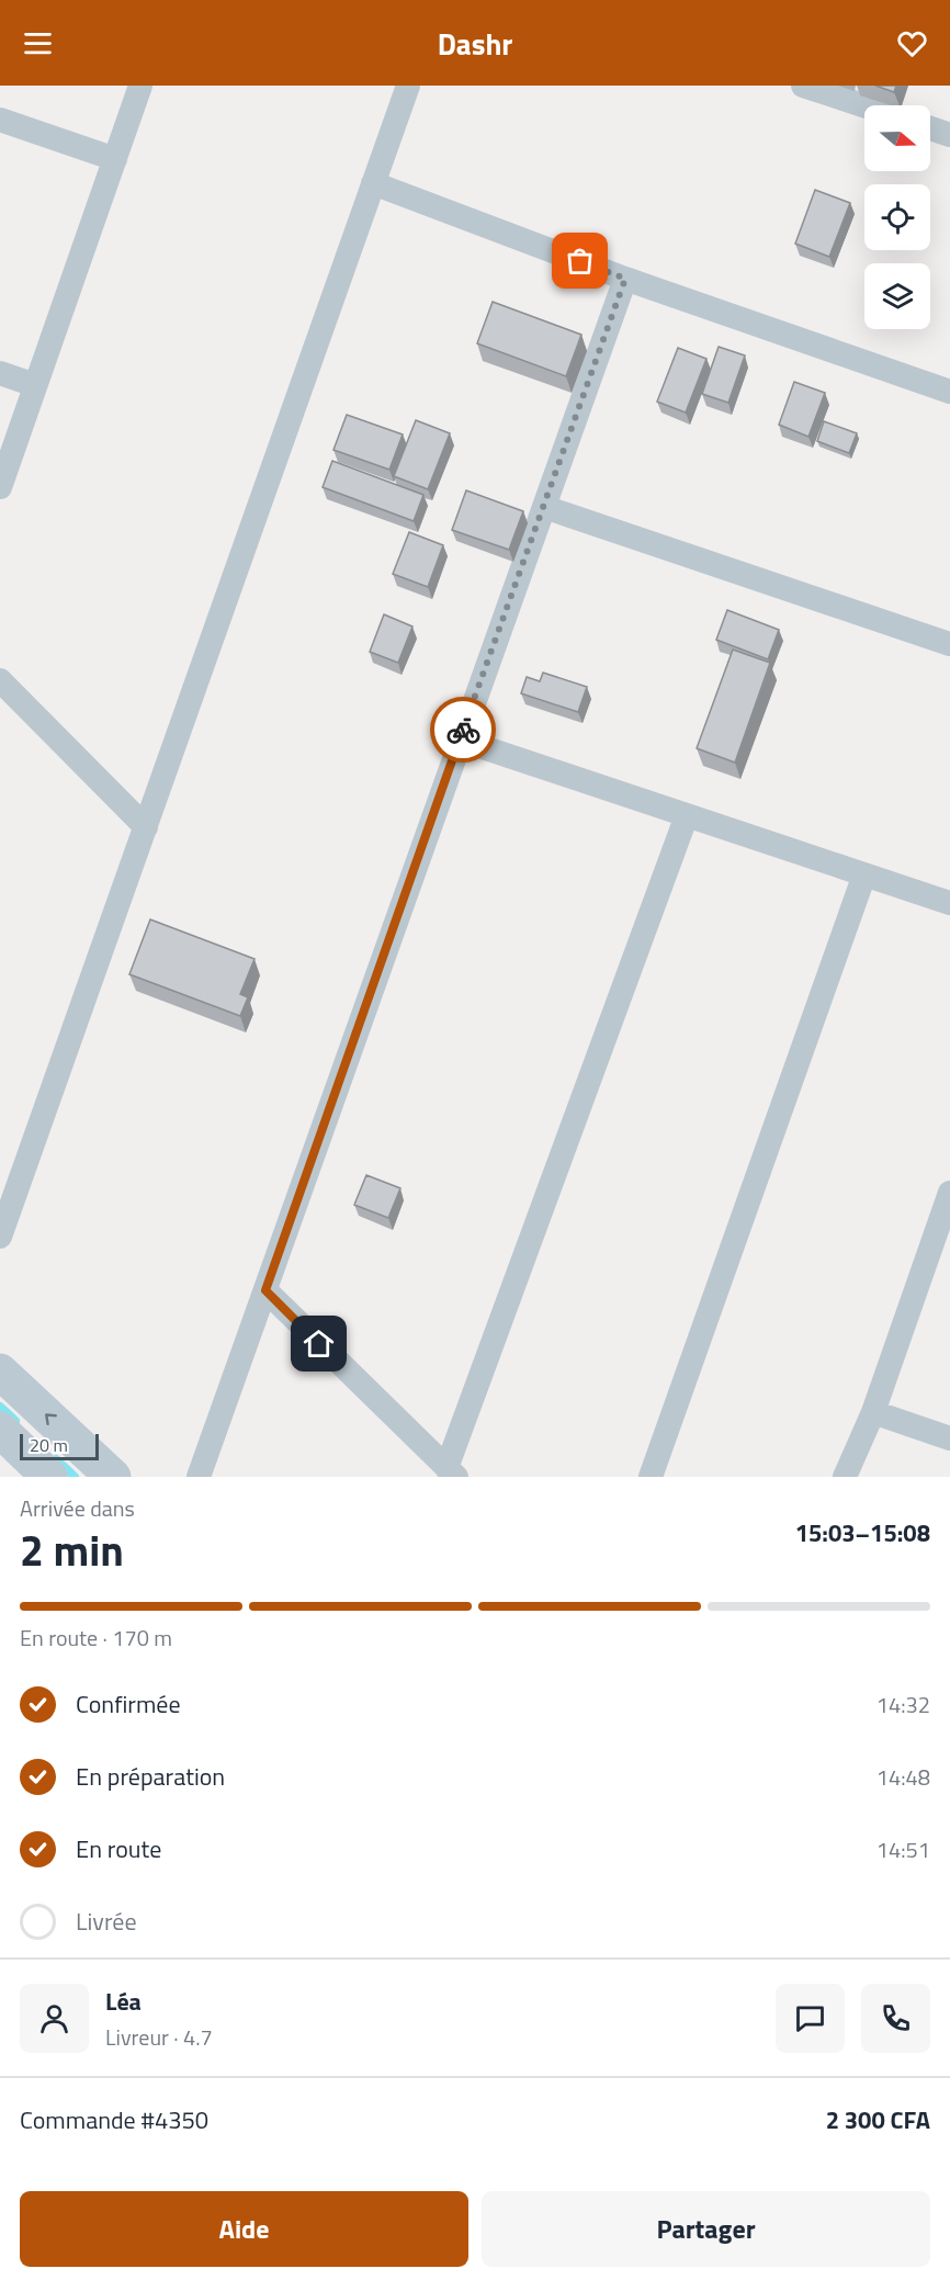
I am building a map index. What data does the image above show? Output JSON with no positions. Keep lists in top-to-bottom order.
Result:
{
  "scale_bar": "20 m",
  "north": "right",
  "page": {
    "header": "Dashr",
    "scale": "20 m",
    "heading": ["2 min", "Arrivée dans", "15:03–15:08"],
    "panel": [
      "Léa",
      "Livreur · 4.7",
      "Commande #4350",
      "2 300 CFA"
    ],
    "bar": "En route · 170 m",
    "list": [
      ["Confirmée", "14:32"],
      ["En préparation", "14:48"],
      ["En route", "14:51"],
      "Livrée"
    ],
    "buttons": ["Aide", "Partager"]
  }
}
